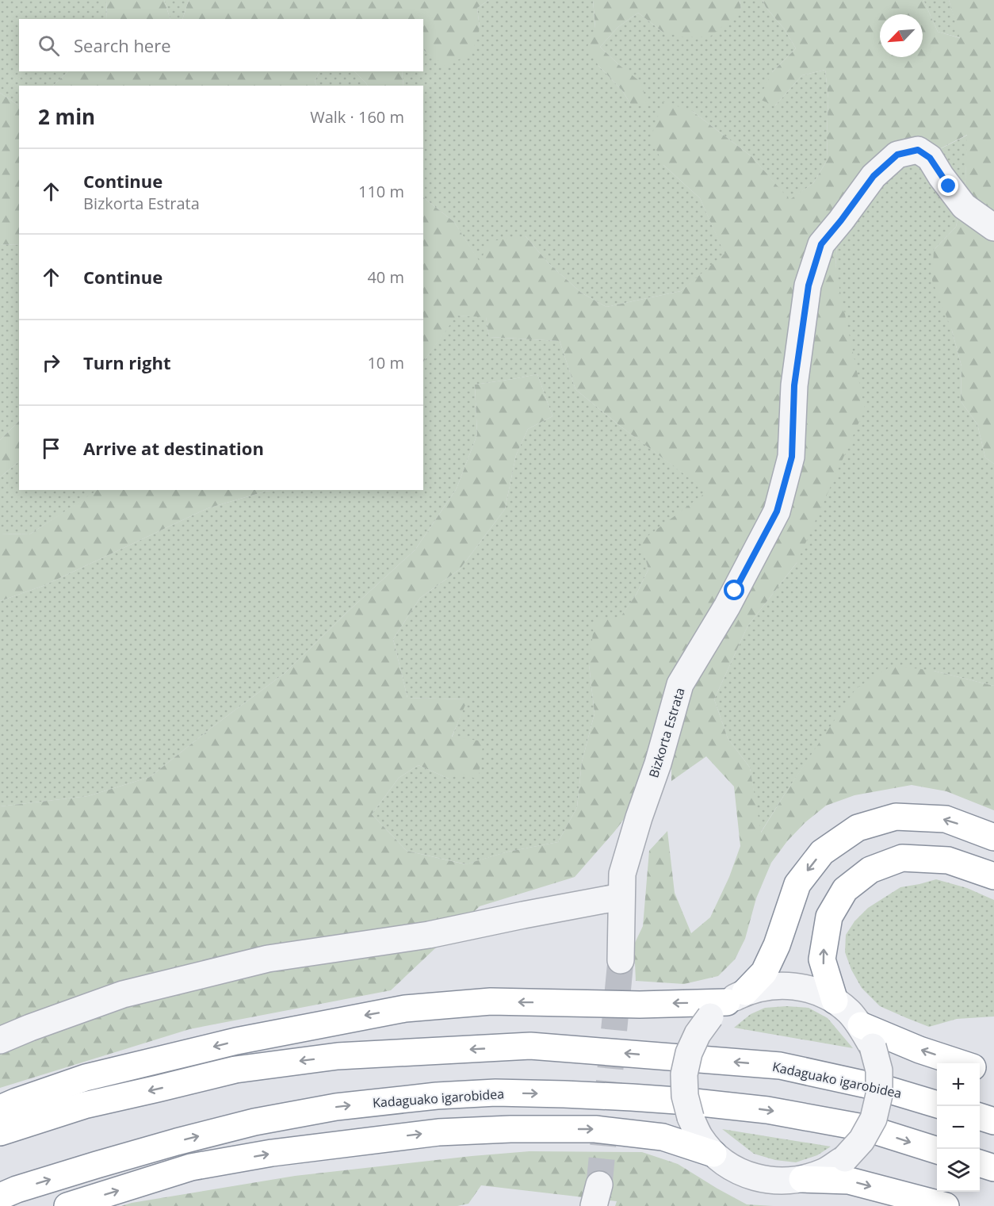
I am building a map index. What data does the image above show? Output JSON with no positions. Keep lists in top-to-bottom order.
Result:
{
  "streets": {
    "highway": ["Kadaguako igarobidea"],
    "street": ["Bizkorta Estrata"]
  },
  "north": "bottom left",
  "page": {
    "search": "Search here",
    "heading": ["2 min", "Walk · 160 m"],
    "list": [
      ["Continue", "Bizkorta Estrata", "110 m"],
      ["Continue", "40 m"],
      ["Turn right", "10 m"],
      "Arrive at destination"
    ],
    "map_buttons": ["+", "−"]
  }
}
